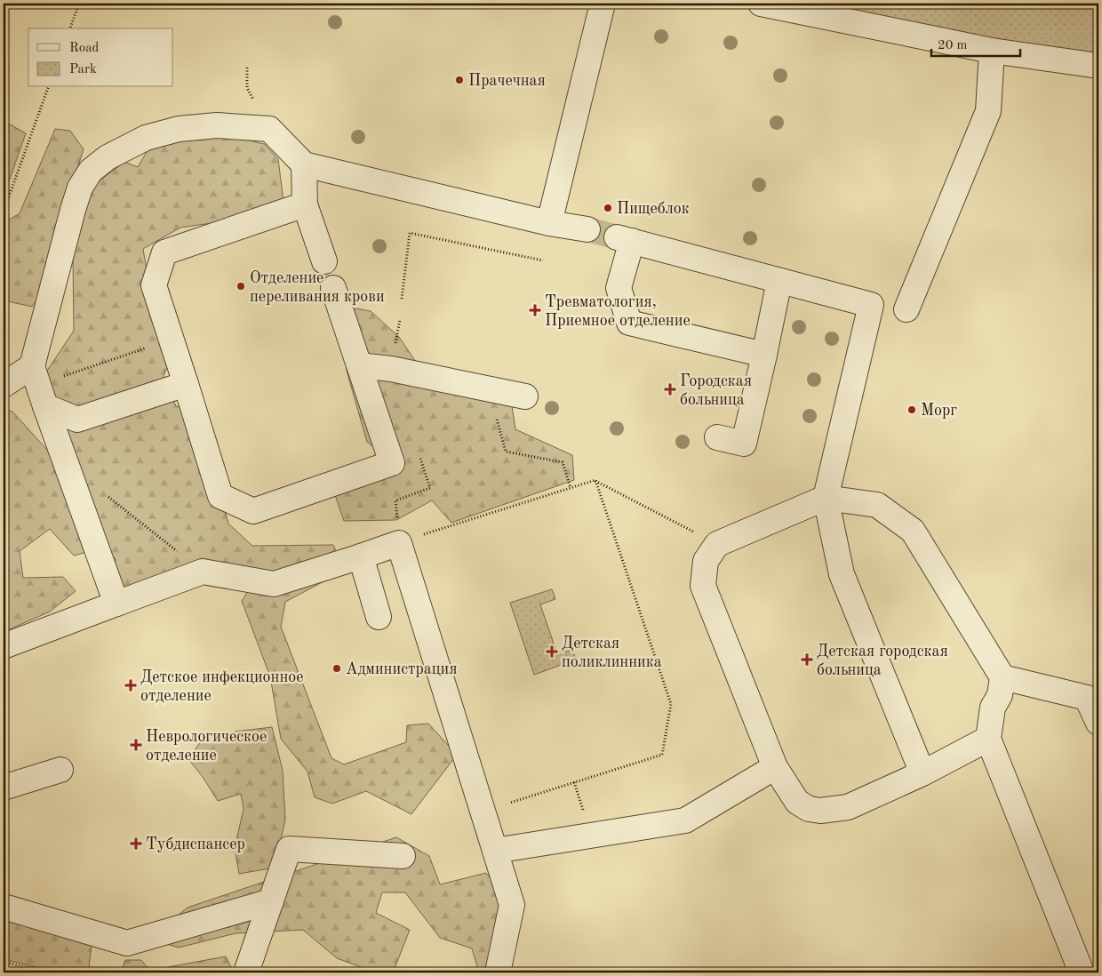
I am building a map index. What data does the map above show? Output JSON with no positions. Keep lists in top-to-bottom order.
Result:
{
  "places": {
    "other": [
      "Прачечная",
      "Пищеблок",
      "Отделение переливания крови",
      "Морг",
      "Администрация"
    ],
    "health": [
      "Тревматология, Приемное отделение",
      "Городская больница",
      "Детская поликлинника",
      "Детская городская больница",
      "Детское инфекционное отделение",
      "Неврологическое отделение",
      "Тубдиспансер"
    ]
  },
  "legend": ["Road", "Park"],
  "scale_bar": "20 m"
}
